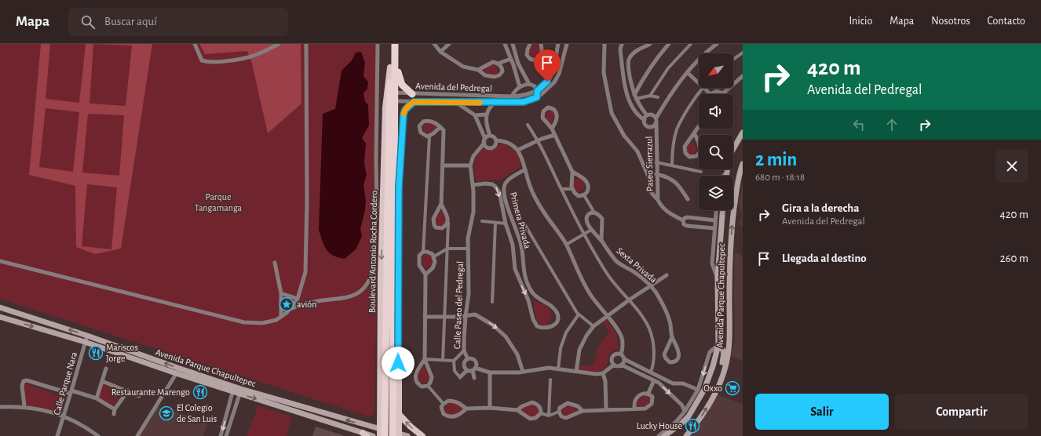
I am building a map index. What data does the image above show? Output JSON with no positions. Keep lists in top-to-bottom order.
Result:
{
  "streets": {
    "main road": ["Boulevard Antonio Rocha Cordero", "Avenida Parque Chapultepec"],
    "street": [
      "Avenida del Pedregal",
      "Paseo Sierrazul",
      "Primera Privada",
      "Sexta Privada",
      "Calle Paseo del Pedregal",
      "Calle Parque Nara"
    ]
  },
  "crossings": [
    ["Primera Privada", "Calle Paseo del Pedregal"],
    ["Boulevard Antonio Rocha Cordero", "Avenida Parque Chapultepec"],
    ["Avenida Parque Chapultepec", "Calle Parque Nara"]
  ],
  "parks": ["Parque Tangamanga"],
  "places": {
    "place": ["avión"],
    "restaurant": ["Mariscos Jorge", "Restaurante Marengo", "Lucky House"],
    "supermarket": ["Oxxo"],
    "school or university": ["El Colegio de San Luis"]
  },
  "north": "bottom left",
  "page": {
    "header": "Mapa",
    "search": "Buscar aquí",
    "nav": [
      "Inicio",
      "Mapa",
      "Nosotros",
      "Contacto"
    ],
    "turn": ["420 m", "Avenida del Pedregal"],
    "heading": ["2 min", "680 m · 18:18"],
    "list": [
      {
        "name": "Gira a la derecha",
        "note": "Avenida del Pedregal",
        "value": "420 m"
      },
      {
        "name": "Llegada al destino",
        "value": "260 m"
      }
    ],
    "buttons": ["Salir", "Compartir"]
  }
}
